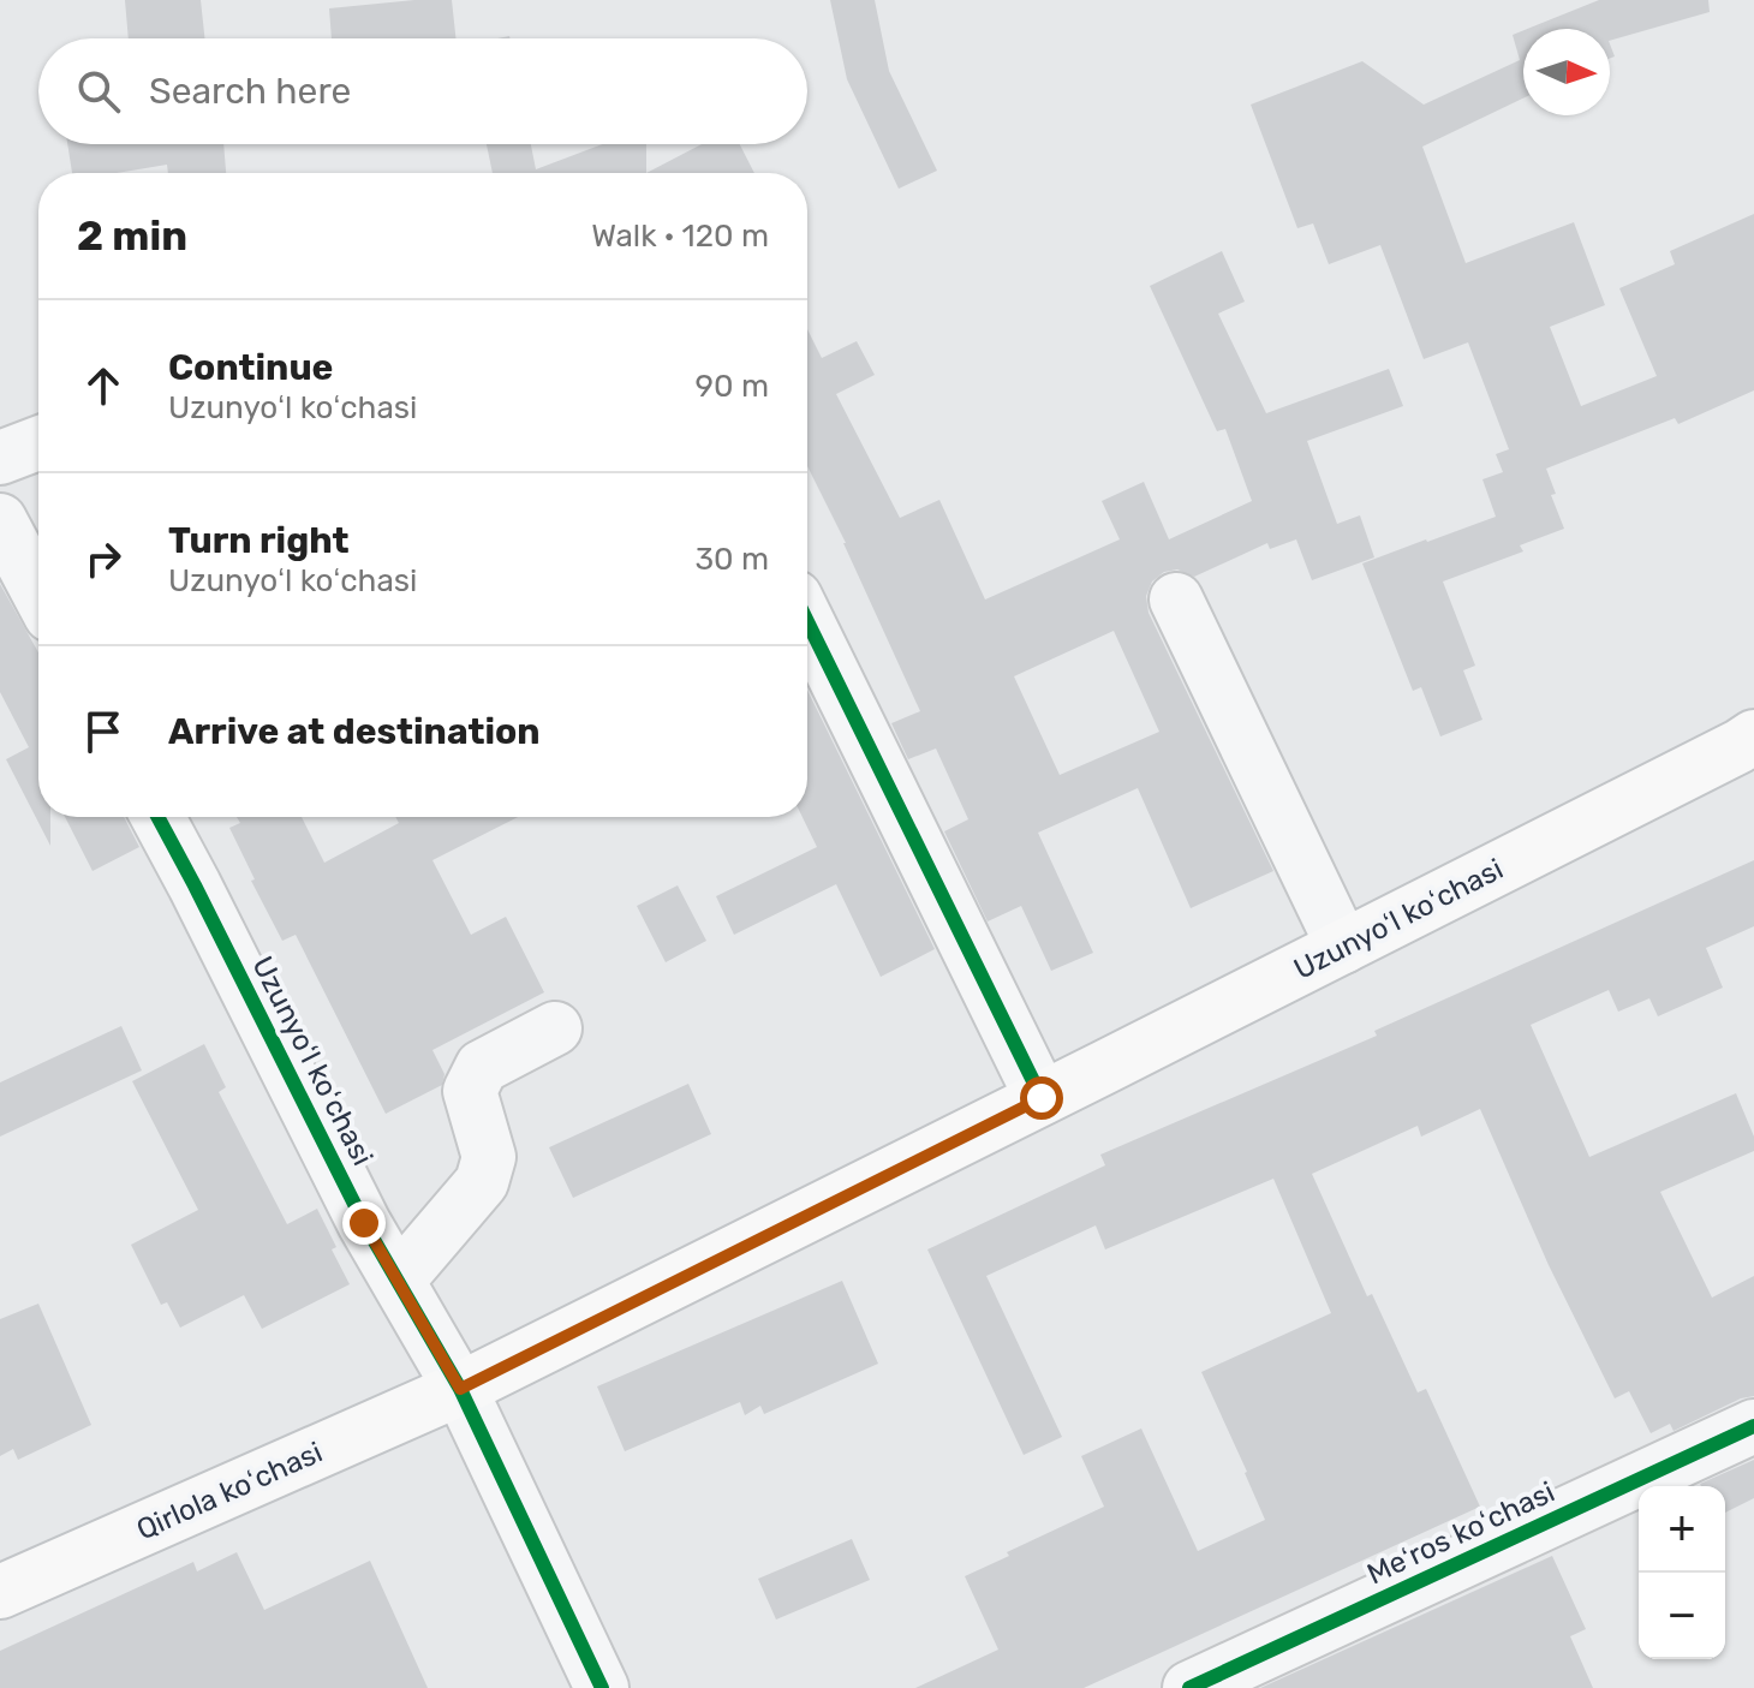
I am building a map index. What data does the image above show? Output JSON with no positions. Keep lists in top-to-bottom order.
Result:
{
  "streets": {
    "main road": ["Uzunyoʻl koʻchasi", "Qirlola koʻchasi"],
    "street": ["Meʻros koʻchasi"]
  },
  "crossings": [
    ["Uzunyoʻl koʻchasi", "Qirlola koʻchasi"]
  ],
  "north": "right",
  "page": {
    "search": "Search here",
    "heading": ["2 min", "Walk · 120 m"],
    "list": [
      ["Continue", "Uzunyoʻl koʻchasi", "90 m"],
      ["Turn right", "Uzunyoʻl koʻchasi", "30 m"],
      "Arrive at destination"
    ],
    "map_buttons": ["+", "−"]
  }
}
